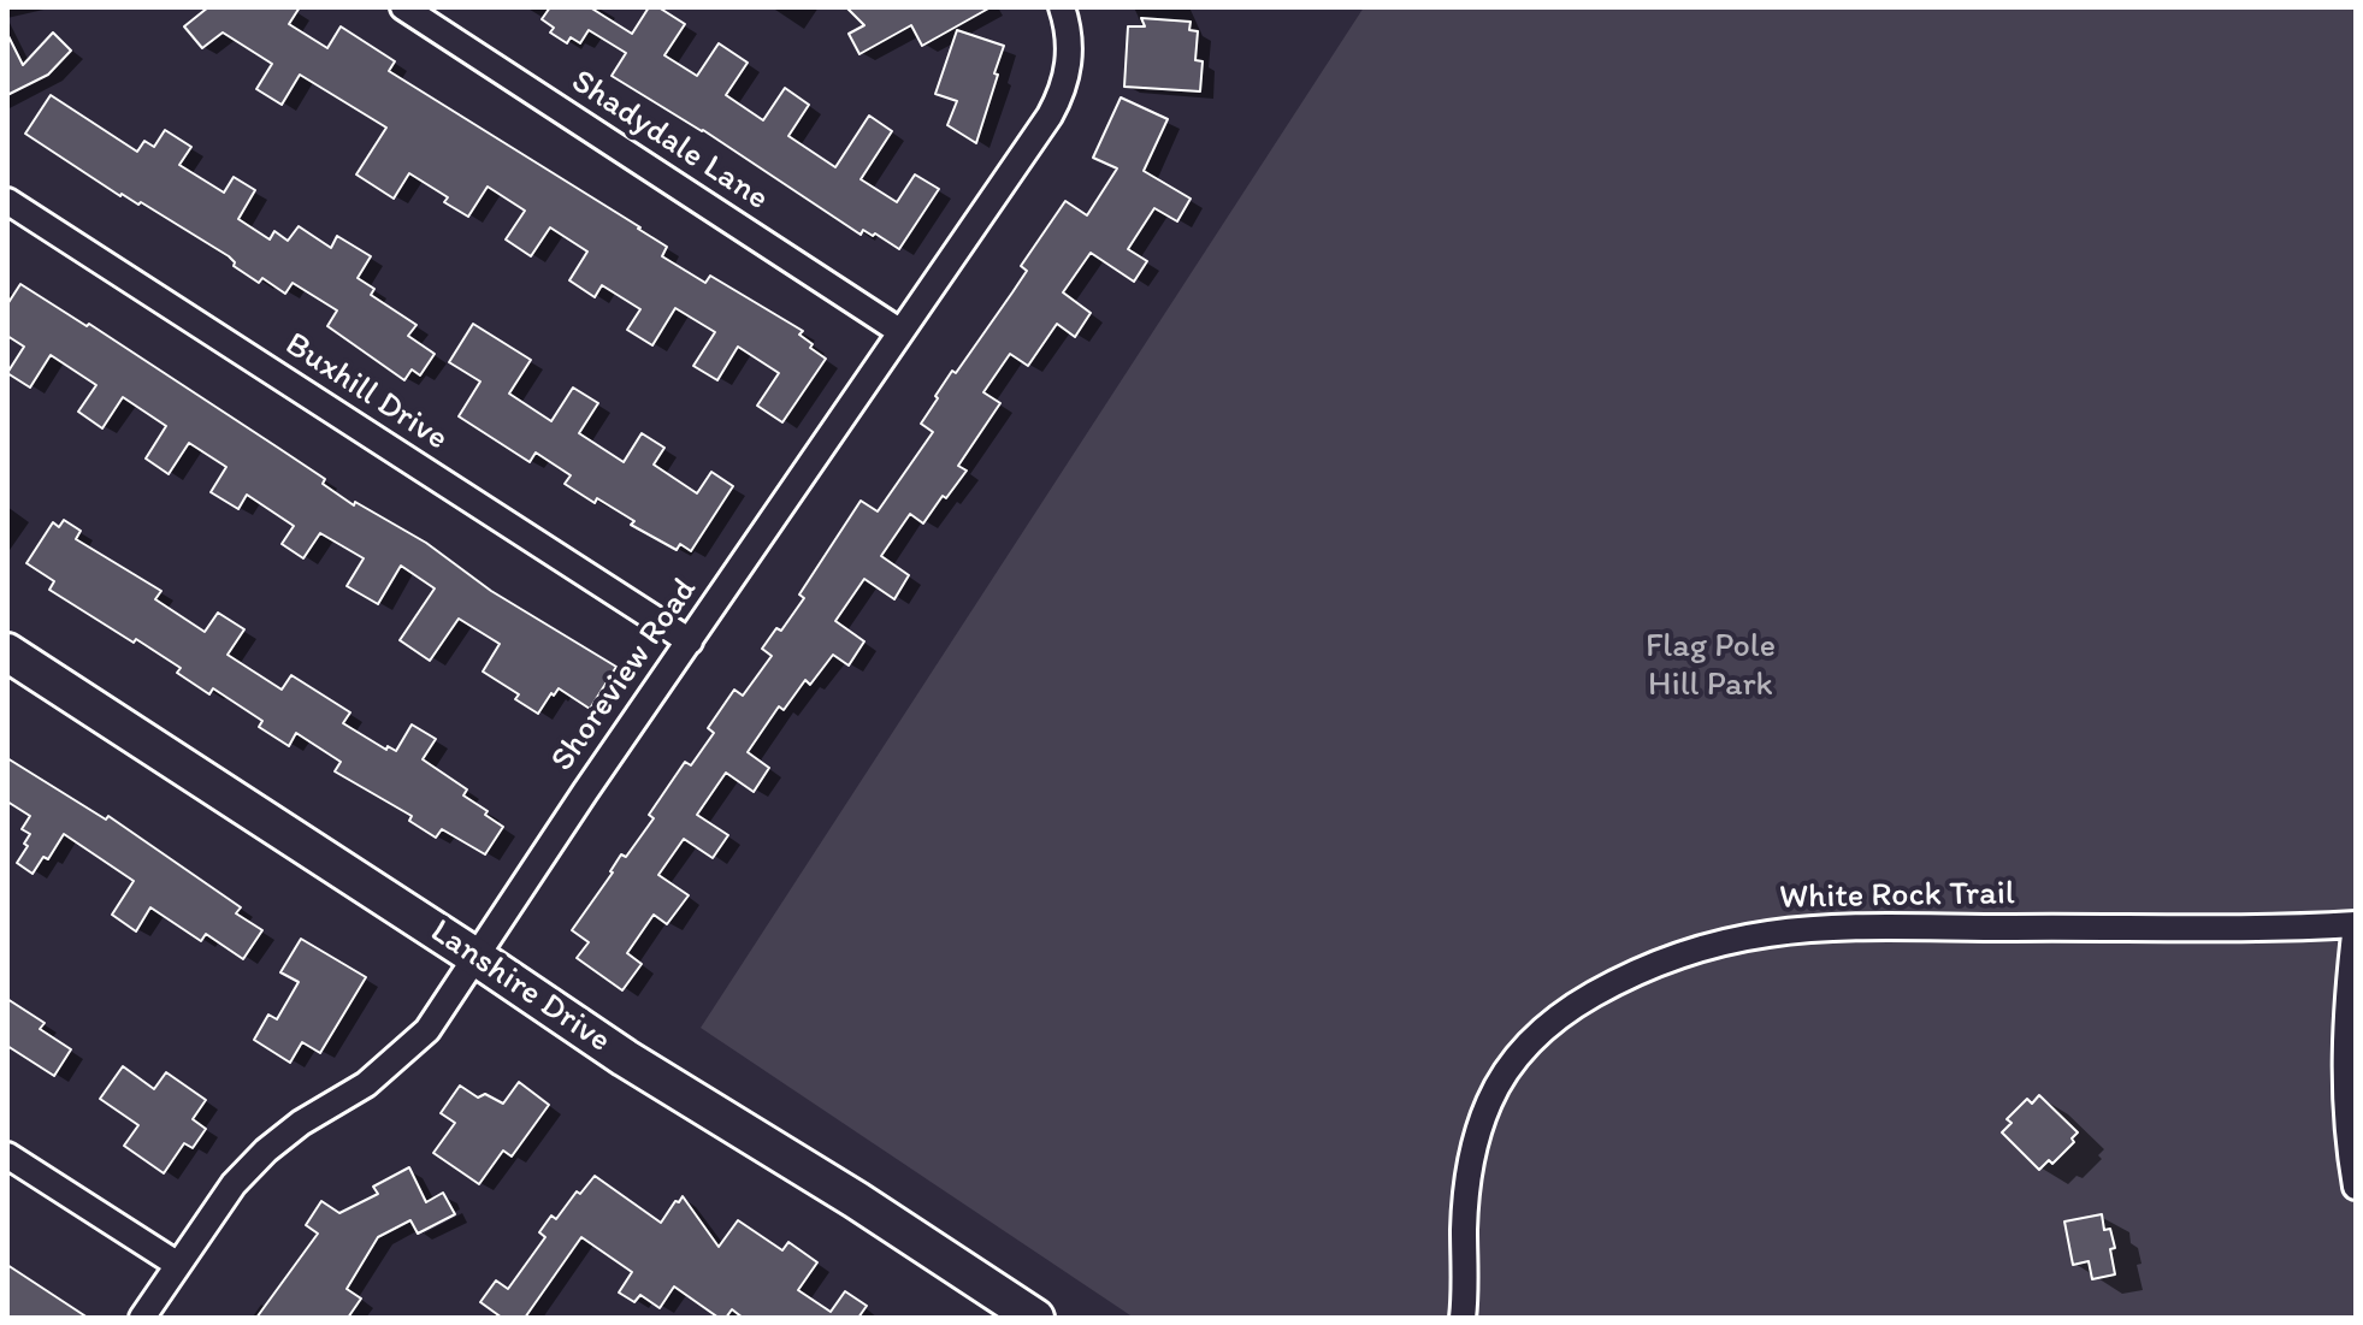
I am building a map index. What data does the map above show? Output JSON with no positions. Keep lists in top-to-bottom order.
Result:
{
  "streets": {
    "street": [
      "Shadydale Lane",
      "Buxhill Drive",
      "Shoreview Road",
      "White Rock Trail",
      "Lanshire Drive"
    ]
  },
  "crossings": [
    ["Shadydale Lane", "Shoreview Road"],
    ["Buxhill Drive", "Shoreview Road"],
    ["Shoreview Road", "Lanshire Drive"]
  ],
  "parks": ["Flag Pole Hill Park"]
}
